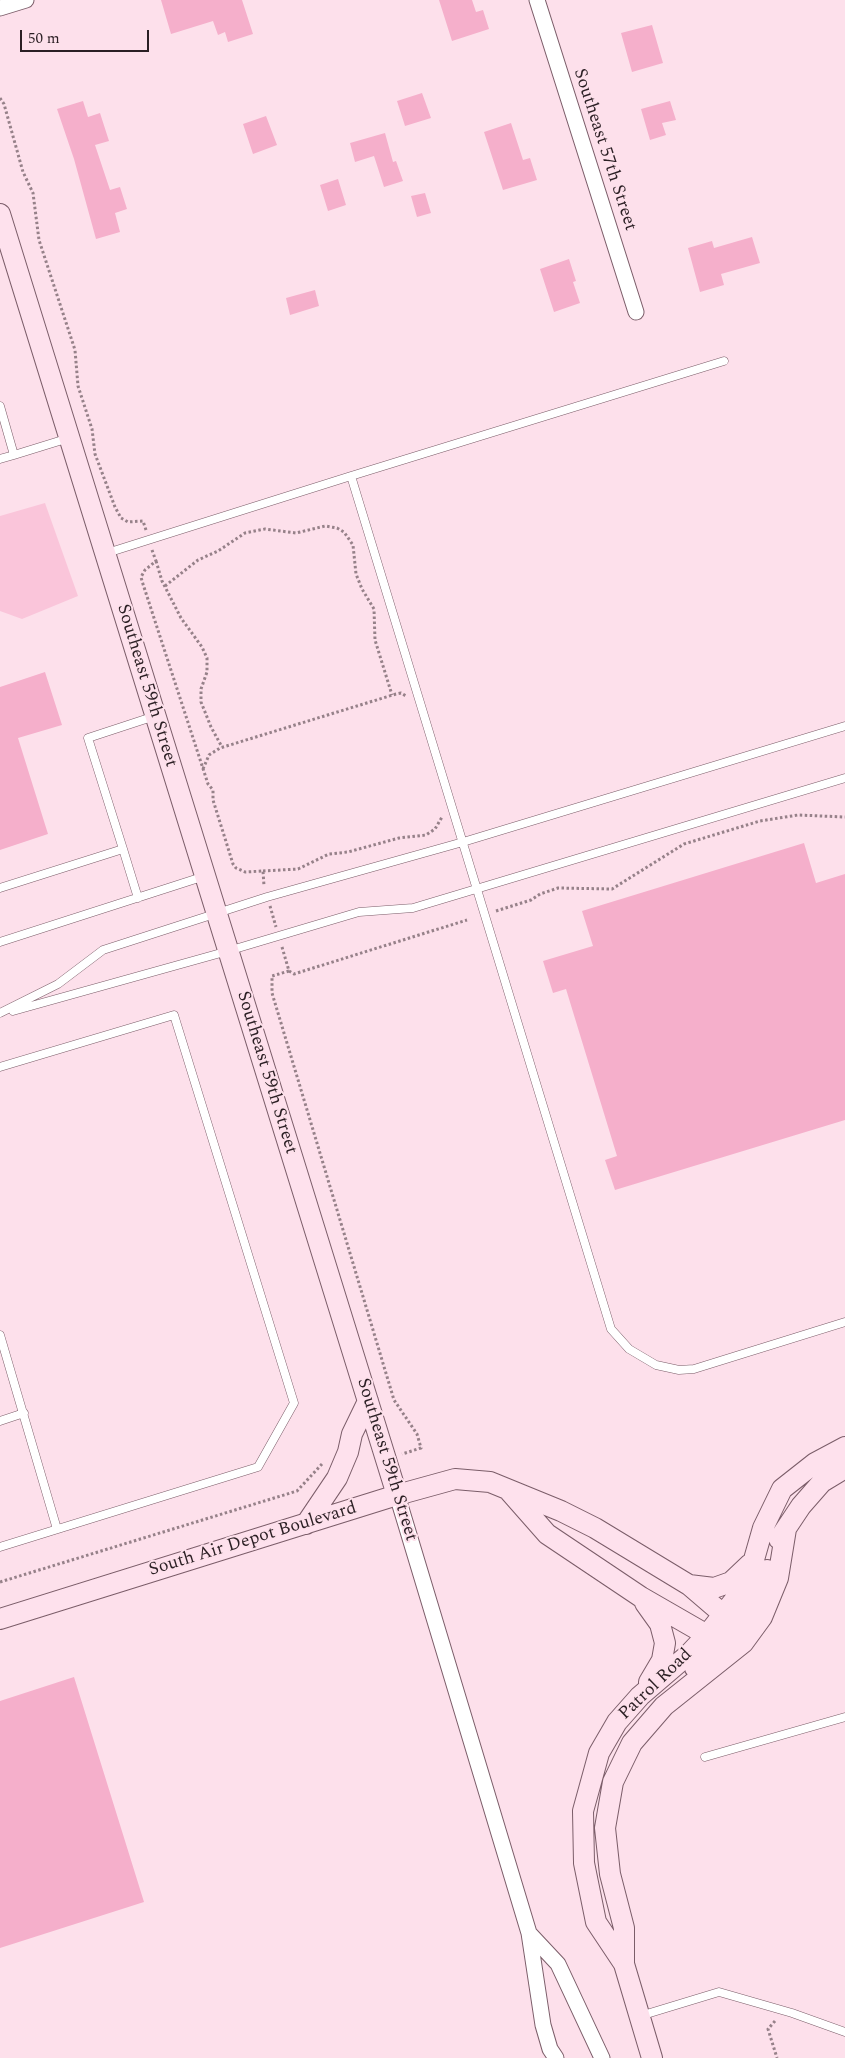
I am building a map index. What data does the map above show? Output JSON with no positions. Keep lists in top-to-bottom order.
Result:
{
  "streets": {
    "main road": ["Southeast 59th Street", "South Air Depot Boulevard", "Patrol Road"],
    "street": ["Southeast 57th Street"]
  },
  "crossings": [
    ["Southeast 59th Street", "South Air Depot Boulevard"]
  ],
  "scale_bar": "50 m"
}
